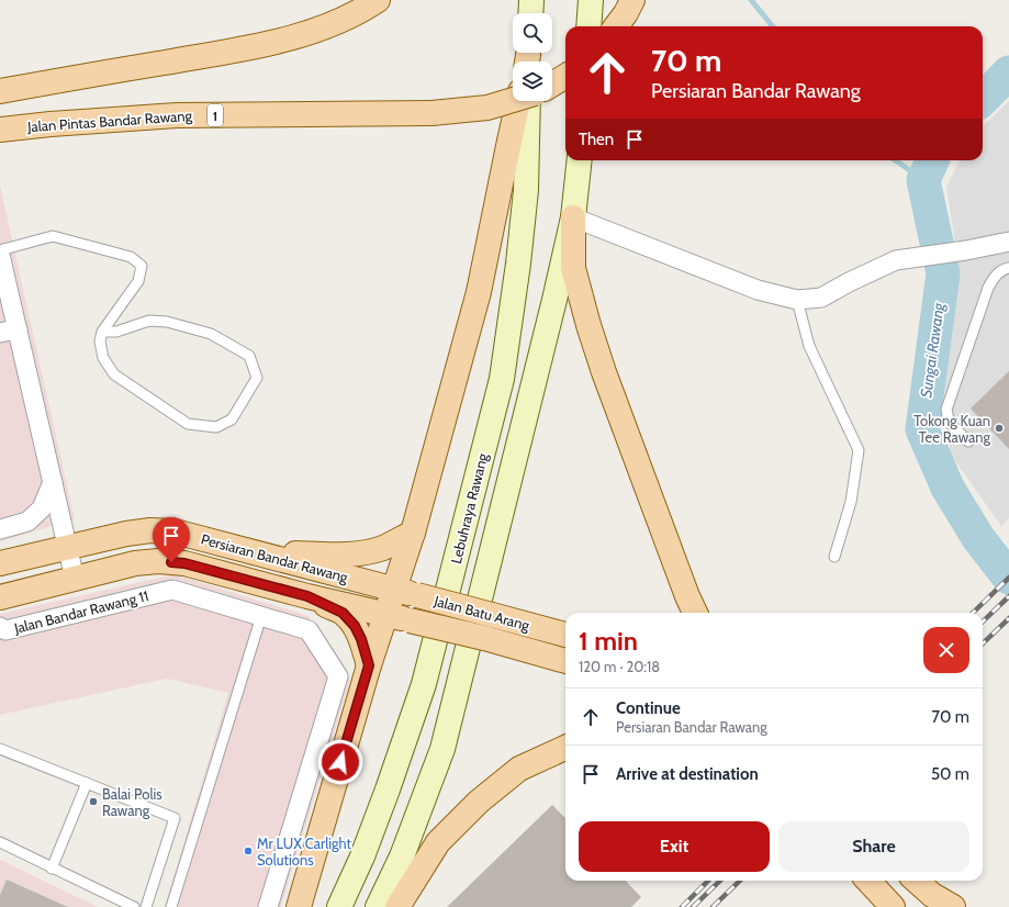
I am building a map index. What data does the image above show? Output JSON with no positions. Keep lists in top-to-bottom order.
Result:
{
  "streets": {
    "main road": [
      "1",
      "Jalan Pintas Bandar Rawang",
      "Persiaran Bandar Rawang",
      "Jalan Batu Arang"
    ],
    "street": ["Lebuhraya Rawang", "Jalan Bandar Rawang 11"]
  },
  "crossings": [
    ["Persiaran Bandar Rawang", "Jalan Batu Arang"]
  ],
  "water": ["Sungai Rawang"],
  "places": ["Tokong Kuan Tee Rawang", "Balai Polis Rawang", "Mr LUX Carlight Solutions"],
  "page": {
    "turn": ["70 m", "Persiaran Bandar Rawang"],
    "then": "Then",
    "heading": ["1 min", "120 m · 20:18"],
    "list": [
      {
        "name": "Continue",
        "note": "Persiaran Bandar Rawang",
        "value": "70 m"
      },
      {
        "name": "Arrive at destination",
        "value": "50 m"
      }
    ],
    "buttons": ["Exit", "Share"]
  }
}
